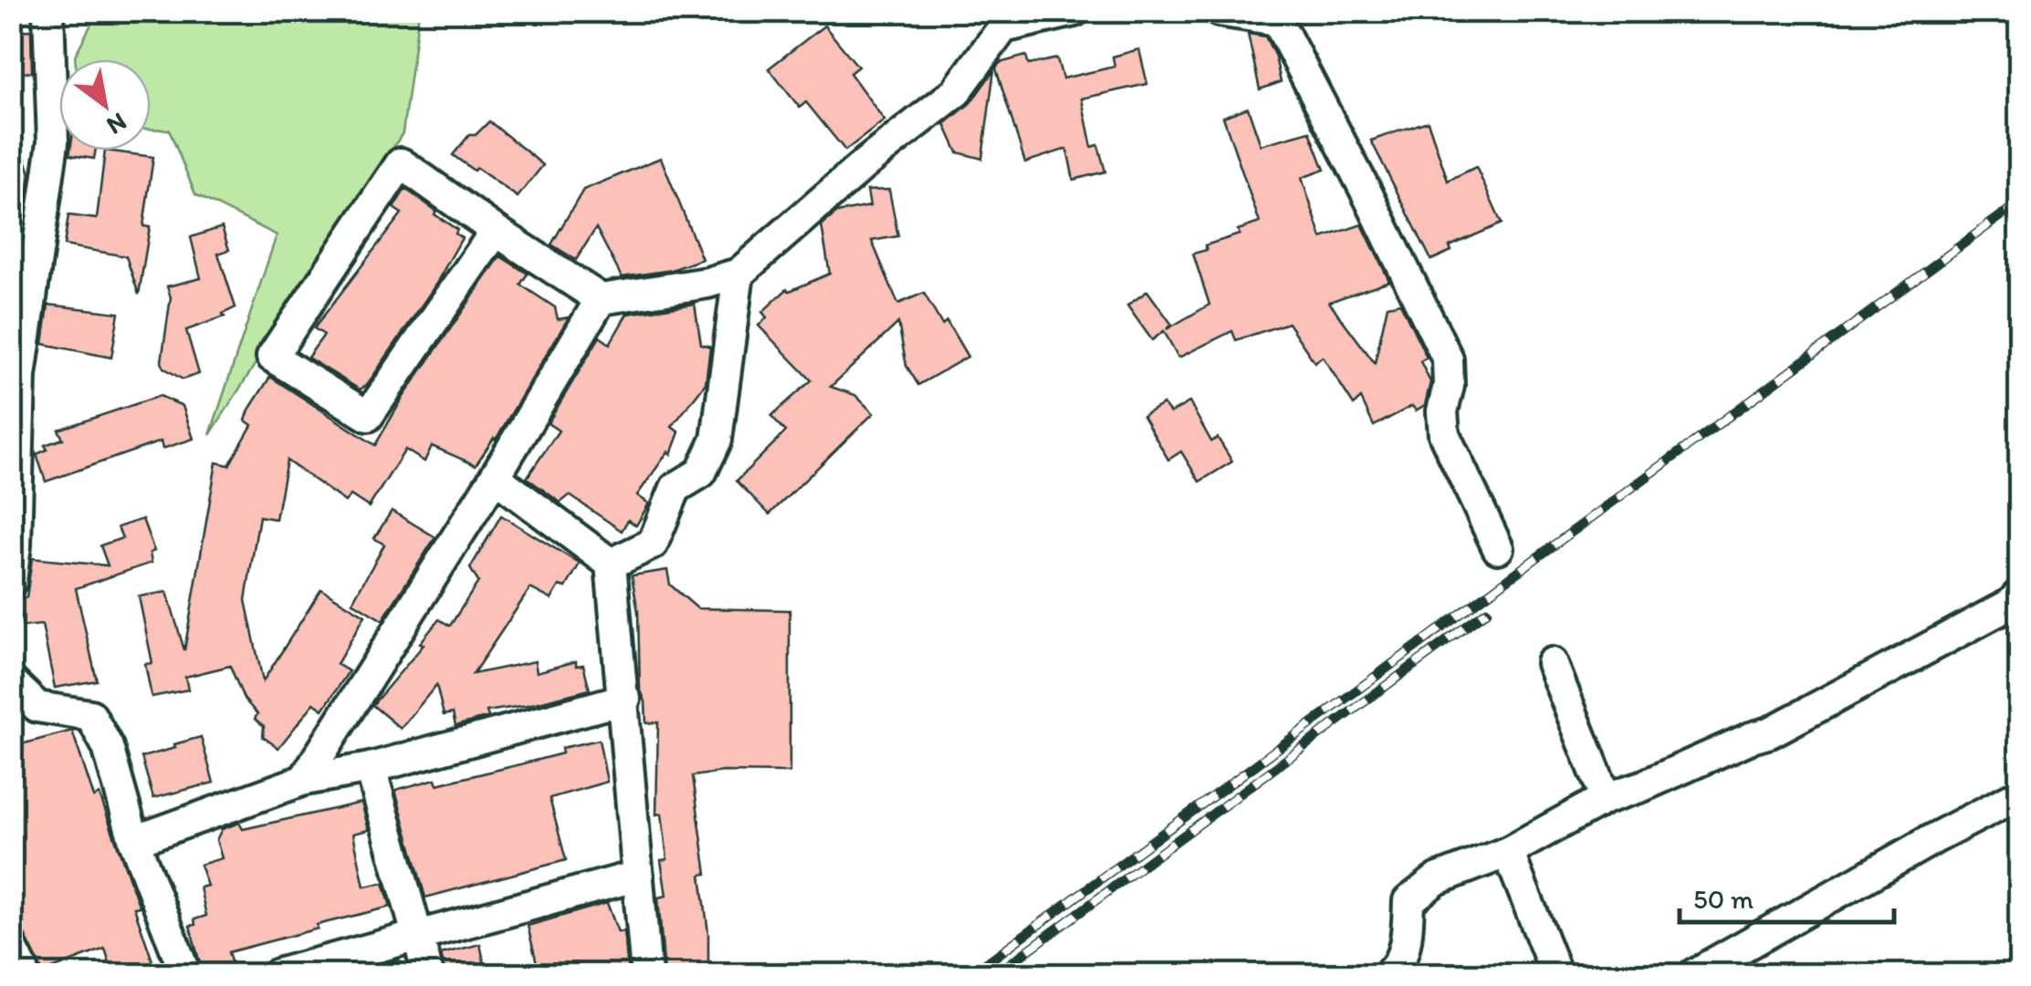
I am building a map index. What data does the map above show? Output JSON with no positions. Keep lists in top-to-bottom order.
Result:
{
  "scale_bar": "50 m",
  "north": "bottom right"
}
